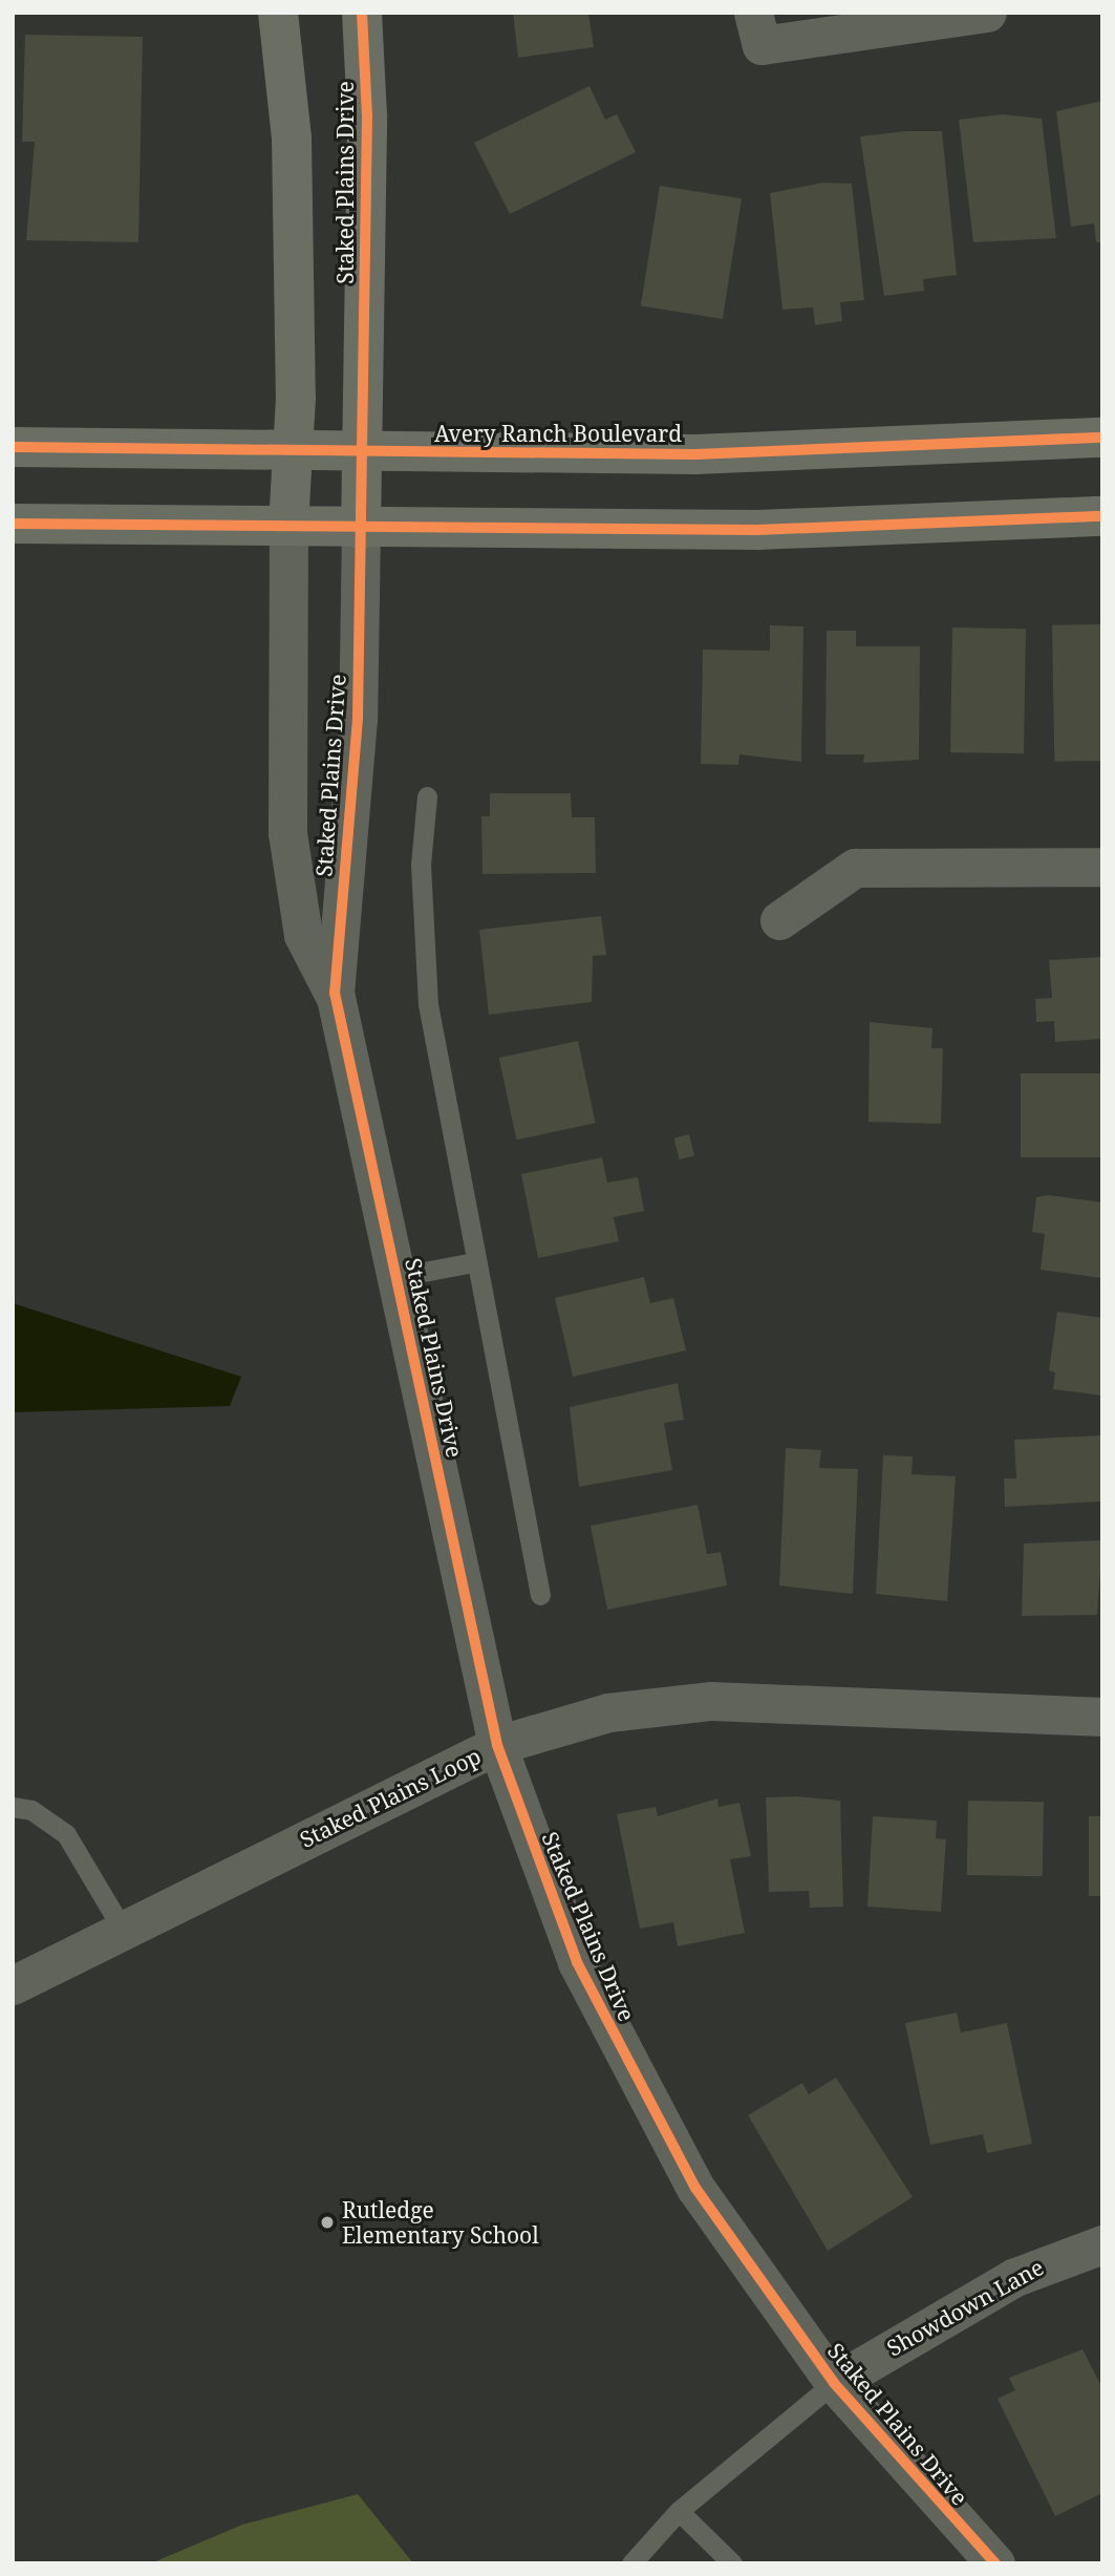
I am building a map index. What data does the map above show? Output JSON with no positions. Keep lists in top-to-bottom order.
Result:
{
  "streets": {
    "main road": ["Staked Plains Drive", "Avery Ranch Boulevard"],
    "street": ["Staked Plains Loop", "Showdown Lane"]
  },
  "crossings": [
    ["Staked Plains Drive", "Avery Ranch Boulevard"],
    ["Staked Plains Drive", "Staked Plains Loop"],
    ["Staked Plains Drive", "Showdown Lane"]
  ],
  "places": ["Rutledge Elementary School"]
}
